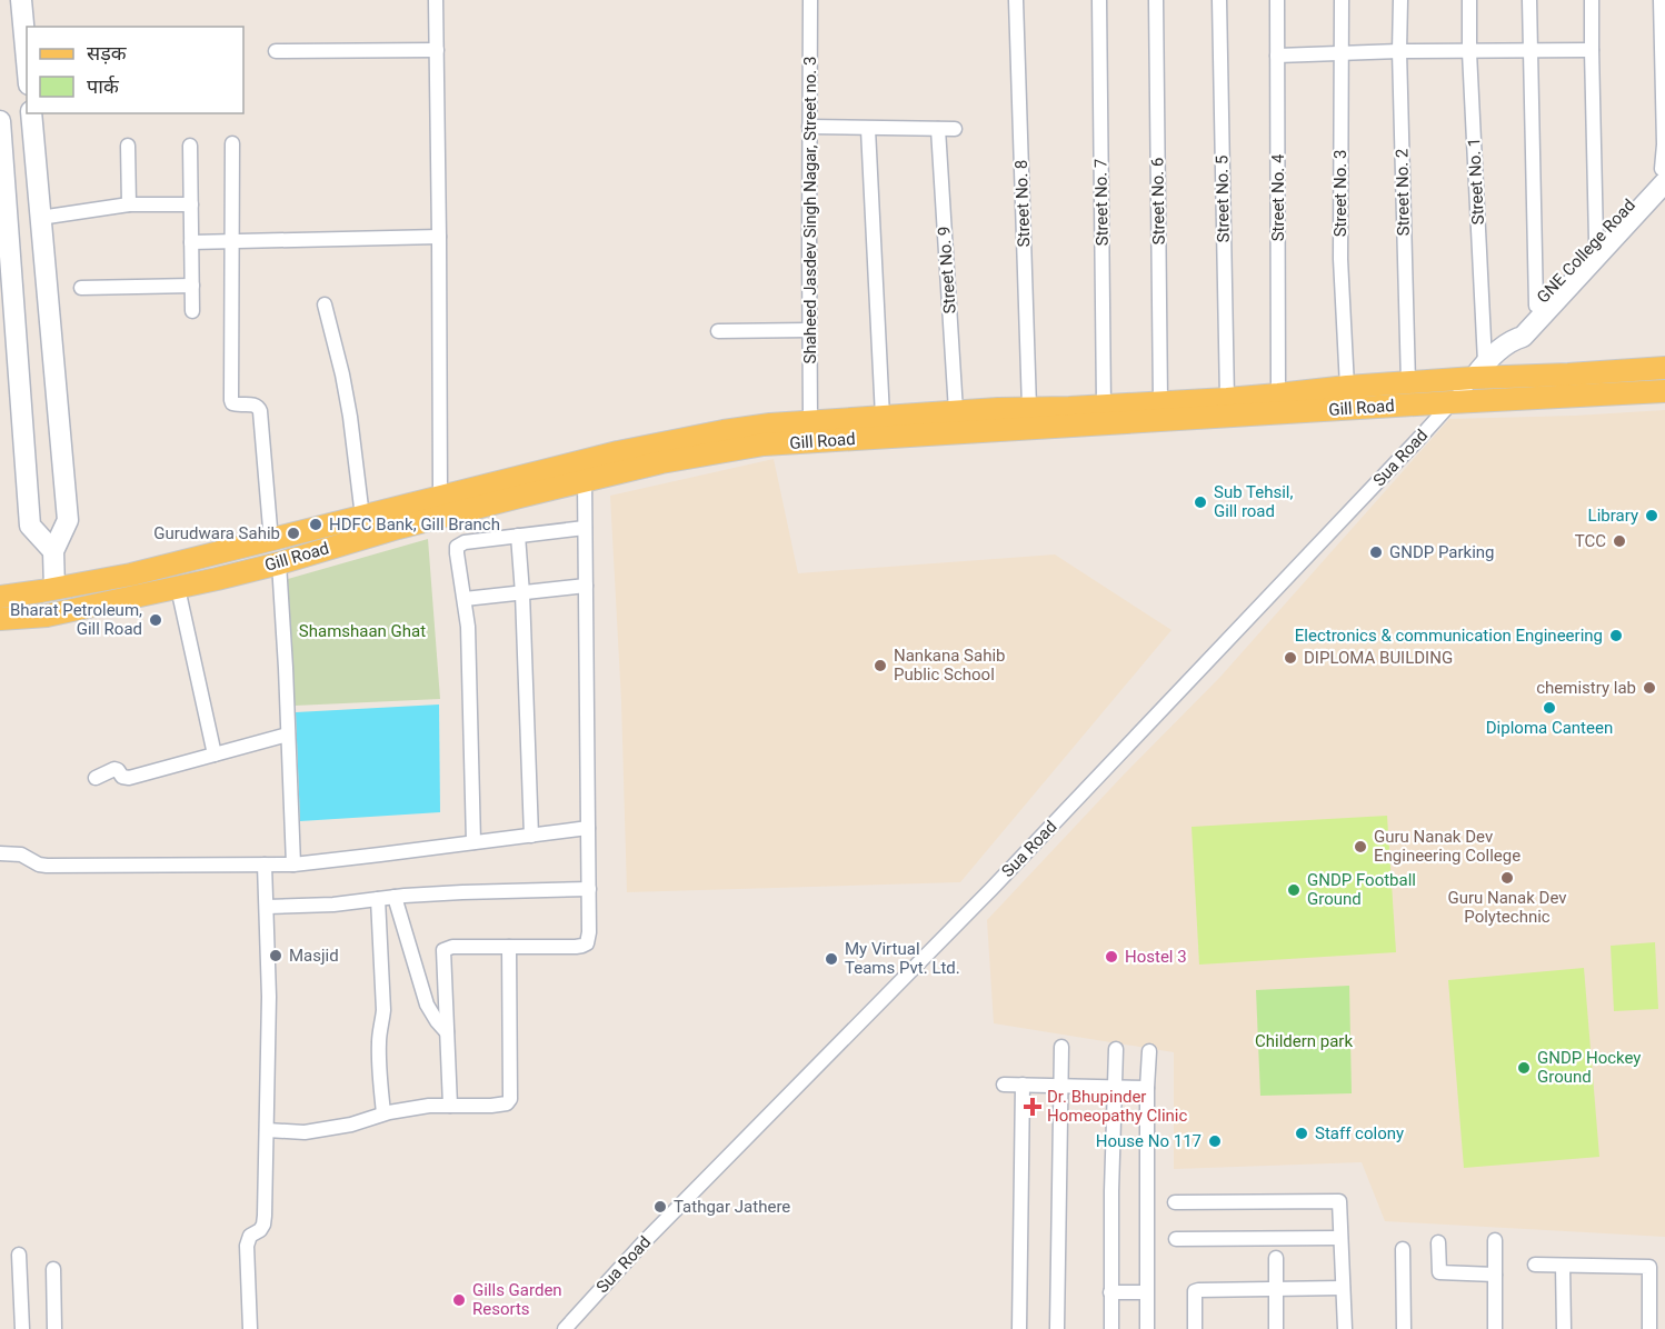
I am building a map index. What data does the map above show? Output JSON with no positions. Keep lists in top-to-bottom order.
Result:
{
  "streets": {
    "main road": ["Gill Road"],
    "street": [
      "Street No. 1",
      "Street No. 2",
      "Street No. 3",
      "Street No. 4",
      "Street No. 5",
      "Street No. 6",
      "Street No. 7",
      "Street No. 8",
      "Shaheed Jasdev Singh Nagar, Street no. 3",
      "GNE College Road",
      "Street No. 9",
      "Sua Road"
    ]
  },
  "crossings": [
    ["Street No. 1", "GNE College Road"],
    ["Street No. 1", "Gill Road"],
    ["Street No. 1", "Sua Road"],
    ["Street No. 2", "Gill Road"],
    ["Street No. 3", "Gill Road"],
    ["Street No. 4", "Gill Road"],
    ["Street No. 5", "Gill Road"],
    ["Street No. 6", "Gill Road"],
    ["Street No. 7", "Gill Road"],
    ["Street No. 8", "Gill Road"],
    ["Shaheed Jasdev Singh Nagar, Street no. 3", "Gill Road"],
    ["GNE College Road", "Gill Road"],
    ["GNE College Road", "Sua Road"],
    ["Street No. 9", "Gill Road"],
    ["Gill Road", "Sua Road"]
  ],
  "parks": ["Shamshaan Ghat", "Childern park"],
  "places": {
    "other": [
      "Sub Tehsil, Gill road",
      "Library",
      "HDFC Bank, Gill Branch",
      "Gurudwara Sahib",
      "TCC",
      "GNDP Parking",
      "Bharat Petroleum, Gill Road",
      "Electronics & communication Engineering",
      "DIPLOMA BUILDING",
      "Nankana Sahib Public School",
      "chemistry lab",
      "Diploma Canteen",
      "Guru Nanak Dev Engineering College",
      "Guru Nanak Dev Polytechnic",
      "GNDP Football Ground",
      "Masjid",
      "Hostel 3",
      "My Virtual Teams Pvt. Ltd.",
      "GNDP Hockey Ground",
      "Staff colony",
      "House No 117",
      "Tathgar Jathere",
      "Gills Garden Resorts"
    ],
    "health": ["Dr. Bhupinder Homeopathy Clinic"]
  },
  "legend": ["सड़क", "पार्क"]
}
